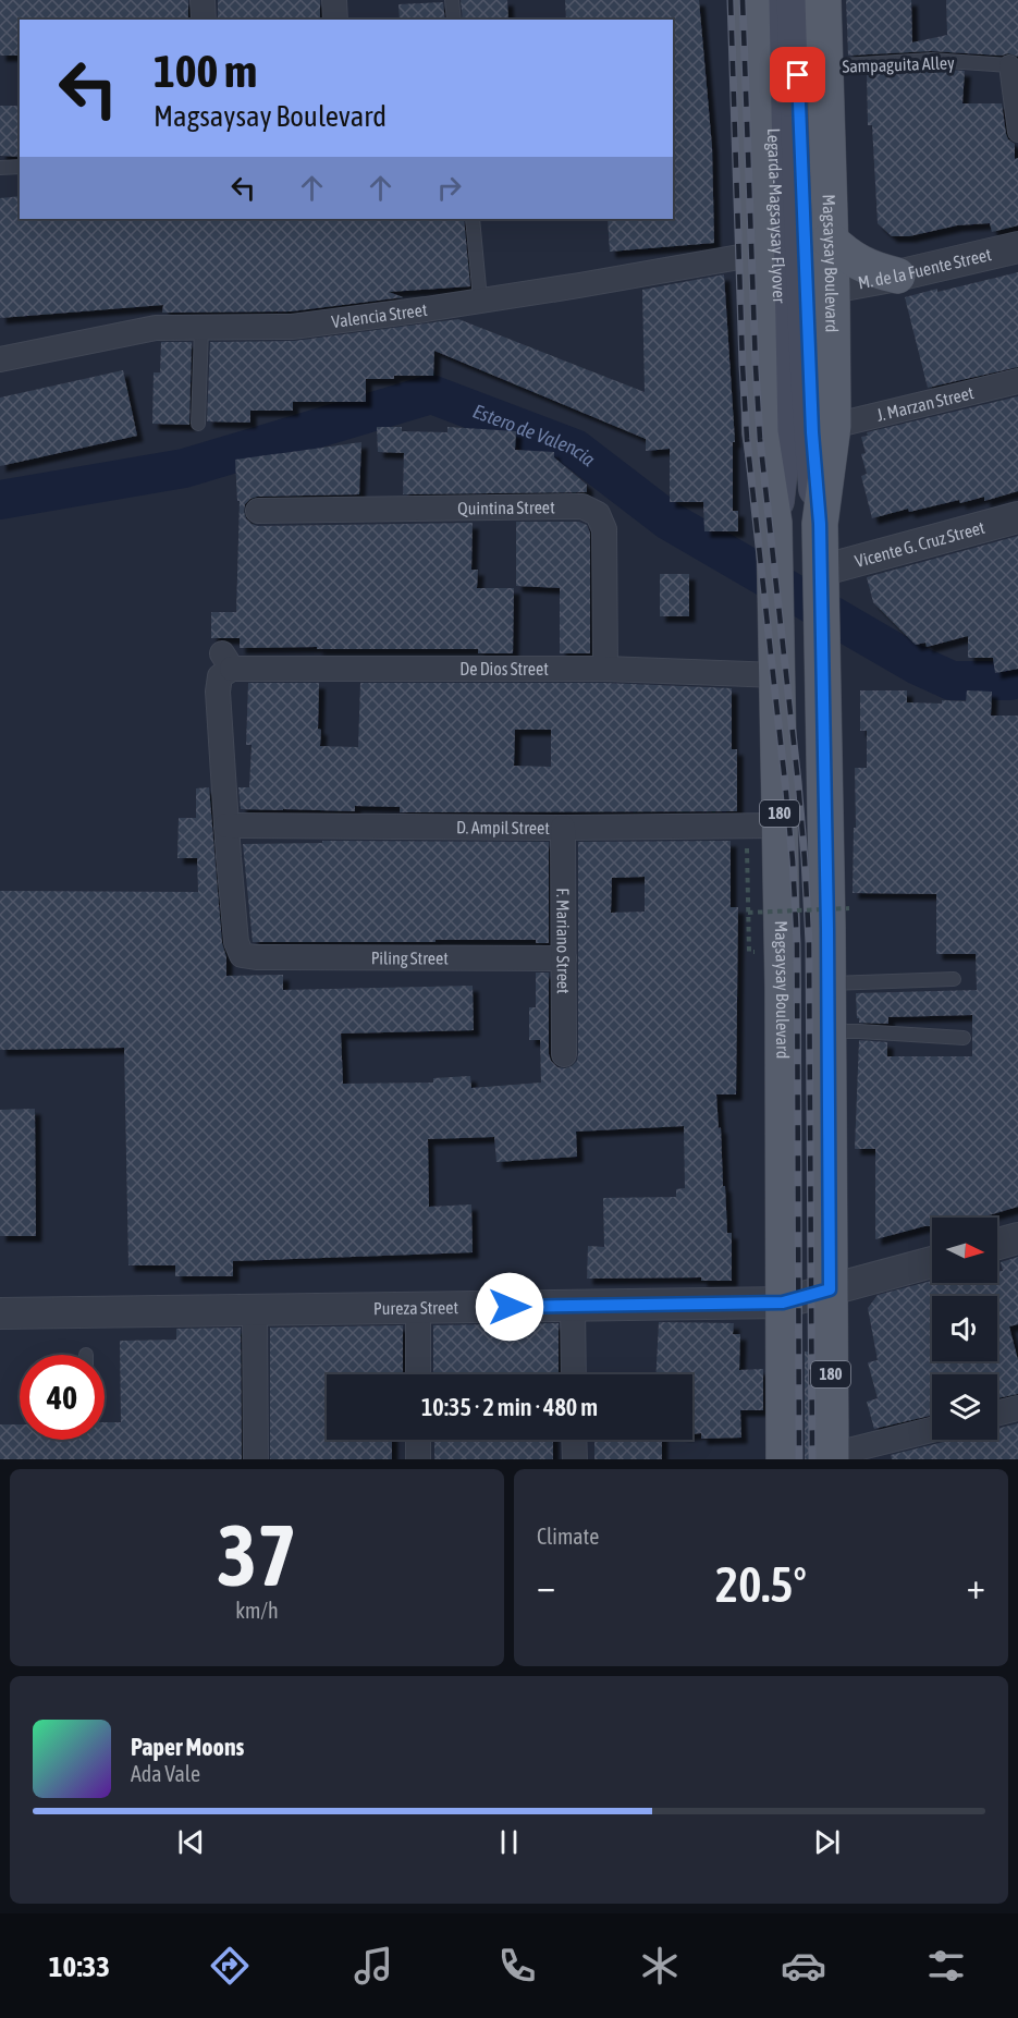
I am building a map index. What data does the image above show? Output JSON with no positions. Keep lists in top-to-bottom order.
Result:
{
  "streets": {
    "main road": ["Legarda-Magsaysay Flyover", "Magsaysay Boulevard", "180"],
    "street": [
      "M. de la Fuente Street",
      "Valencia Street",
      "J. Marzan Street",
      "Quintina Street",
      "Vicente G. Cruz Street",
      "De Dios Street",
      "D. Ampil Street",
      "F. Mariano Street",
      "Piling Street",
      "Pureza Street"
    ],
    "lane": ["Sampaguita Alley"]
  },
  "crossings": [
    ["Sampaguita Alley", "Magsaysay Boulevard"],
    ["Legarda-Magsaysay Flyover", "Magsaysay Boulevard"],
    ["Legarda-Magsaysay Flyover", "J. Marzan Street"],
    ["Magsaysay Boulevard", "M. de la Fuente Street"],
    ["Magsaysay Boulevard", "Valencia Street"],
    ["Magsaysay Boulevard", "J. Marzan Street"],
    ["Magsaysay Boulevard", "Vicente G. Cruz Street"],
    ["Magsaysay Boulevard", "De Dios Street"],
    ["Magsaysay Boulevard", "D. Ampil Street"],
    ["Magsaysay Boulevard", "Pureza Street"],
    ["Quintina Street", "De Dios Street"],
    ["De Dios Street", "D. Ampil Street"],
    ["De Dios Street", "Piling Street"],
    ["D. Ampil Street", "F. Mariano Street"],
    ["D. Ampil Street", "Piling Street"],
    ["F. Mariano Street", "Piling Street"]
  ],
  "water": ["Estero de Valencia"],
  "north": "right",
  "page": {
    "turn": ["100 m", "Magsaysay Boulevard"],
    "limit": "40",
    "trip": "10:35 · 2 min · 480 m",
    "tile": [
      ["37", "km/h"],
      "Climate"
    ],
    "heat": ["−", "20.5°", "+"],
    "song": ["Paper Moons", "Ada Vale"],
    "tabs": "10:33"
  }
}
